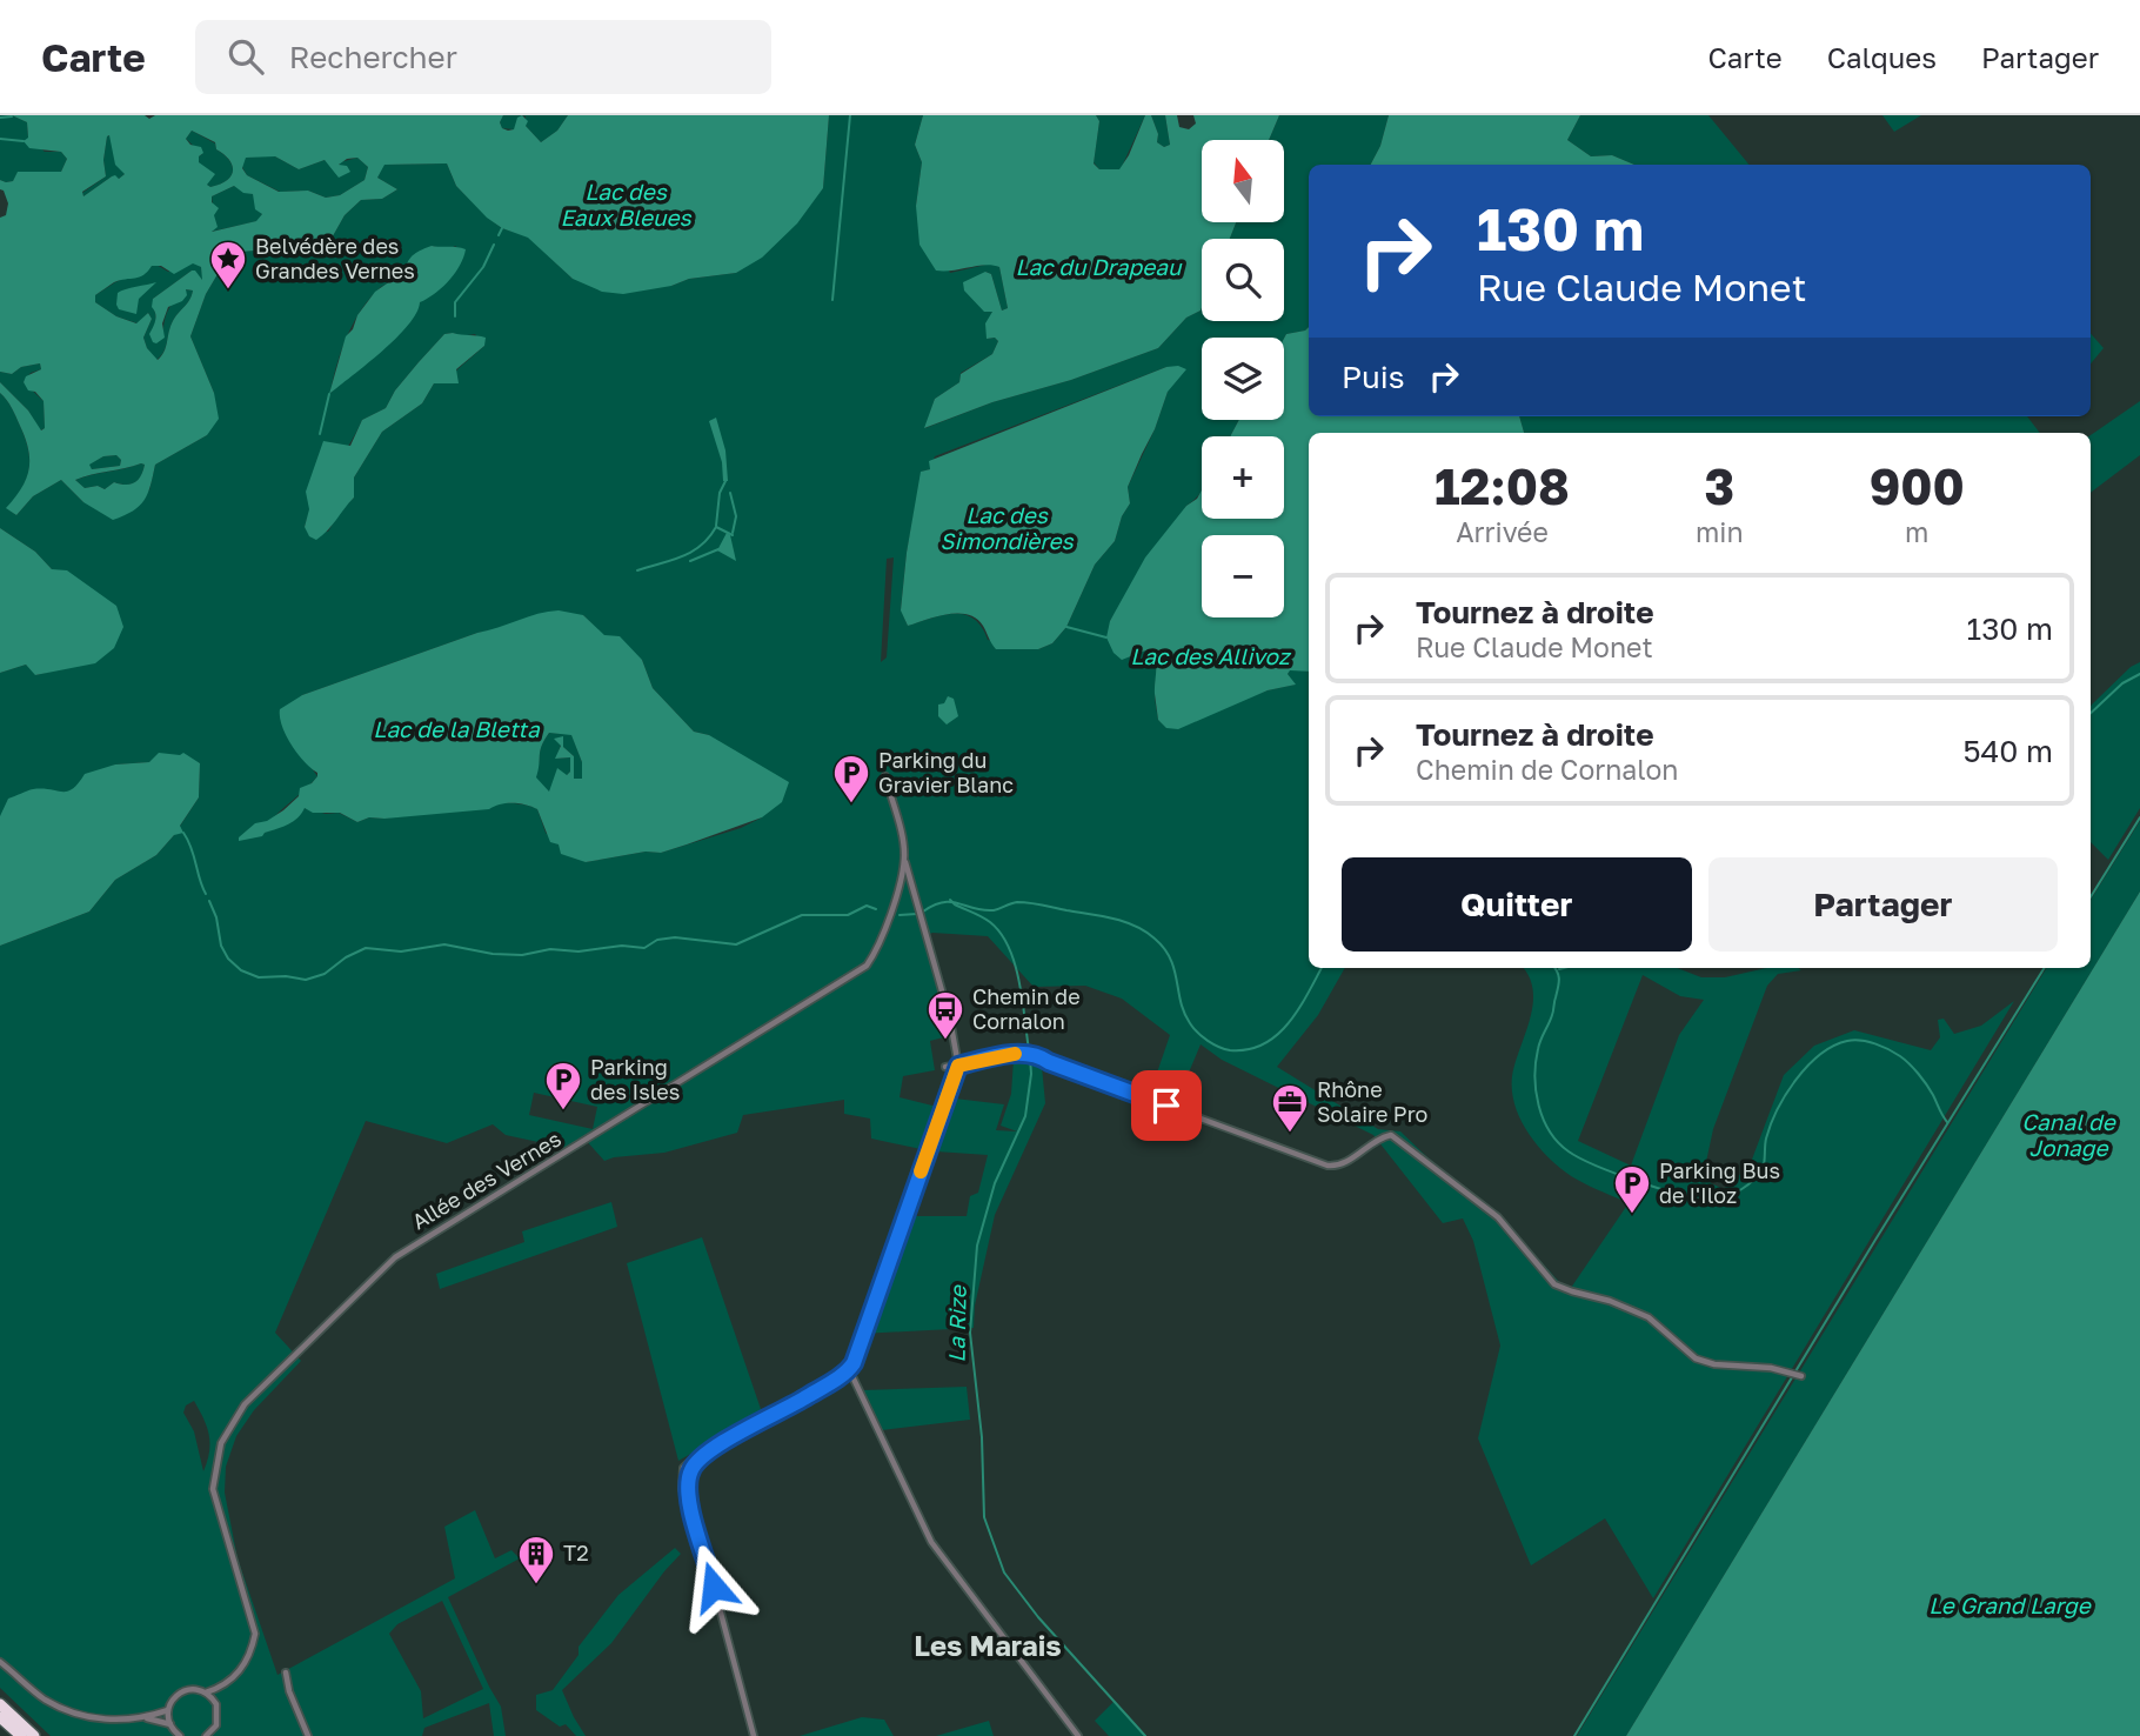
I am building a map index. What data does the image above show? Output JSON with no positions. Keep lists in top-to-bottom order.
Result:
{
  "streets": {
    "street": ["Allée des Vernes"]
  },
  "districts": ["Les Marais"],
  "water": [
    "Lac des Eaux Bleues",
    "Lac du Drapeau",
    "Lac des Simondières",
    "Lac des Allivoz",
    "Lac de la Bletta",
    "Canal de Jonage",
    "La Rize",
    "Le Grand Large"
  ],
  "places": {
    "place": ["Belvédère des Grandes Vernes"],
    "parking": ["Parking du Gravier Blanc", "Parking des Isles", "Parking Bus de l'Iloz"],
    "bus stop": ["Chemin de Cornalon"],
    "office": ["Rhône Solaire Pro"],
    "building": ["T2"]
  },
  "north": "top",
  "page": {
    "header": "Carte",
    "search": "Rechercher",
    "nav": ["Carte", "Calques", "Partager"],
    "map_buttons": ["+", "−"],
    "turn": ["130 m", "Rue Claude Monet"],
    "then": "Puis",
    "eta": [
      "12:08",
      "Arrivée",
      "3",
      "min",
      "900",
      "m"
    ],
    "list": [
      {
        "name": "Tournez à droite",
        "note": "Rue Claude Monet",
        "value": "130 m"
      },
      {
        "name": "Tournez à droite",
        "note": "Chemin de Cornalon",
        "value": "540 m"
      }
    ],
    "buttons": ["Quitter", "Partager"]
  }
}
